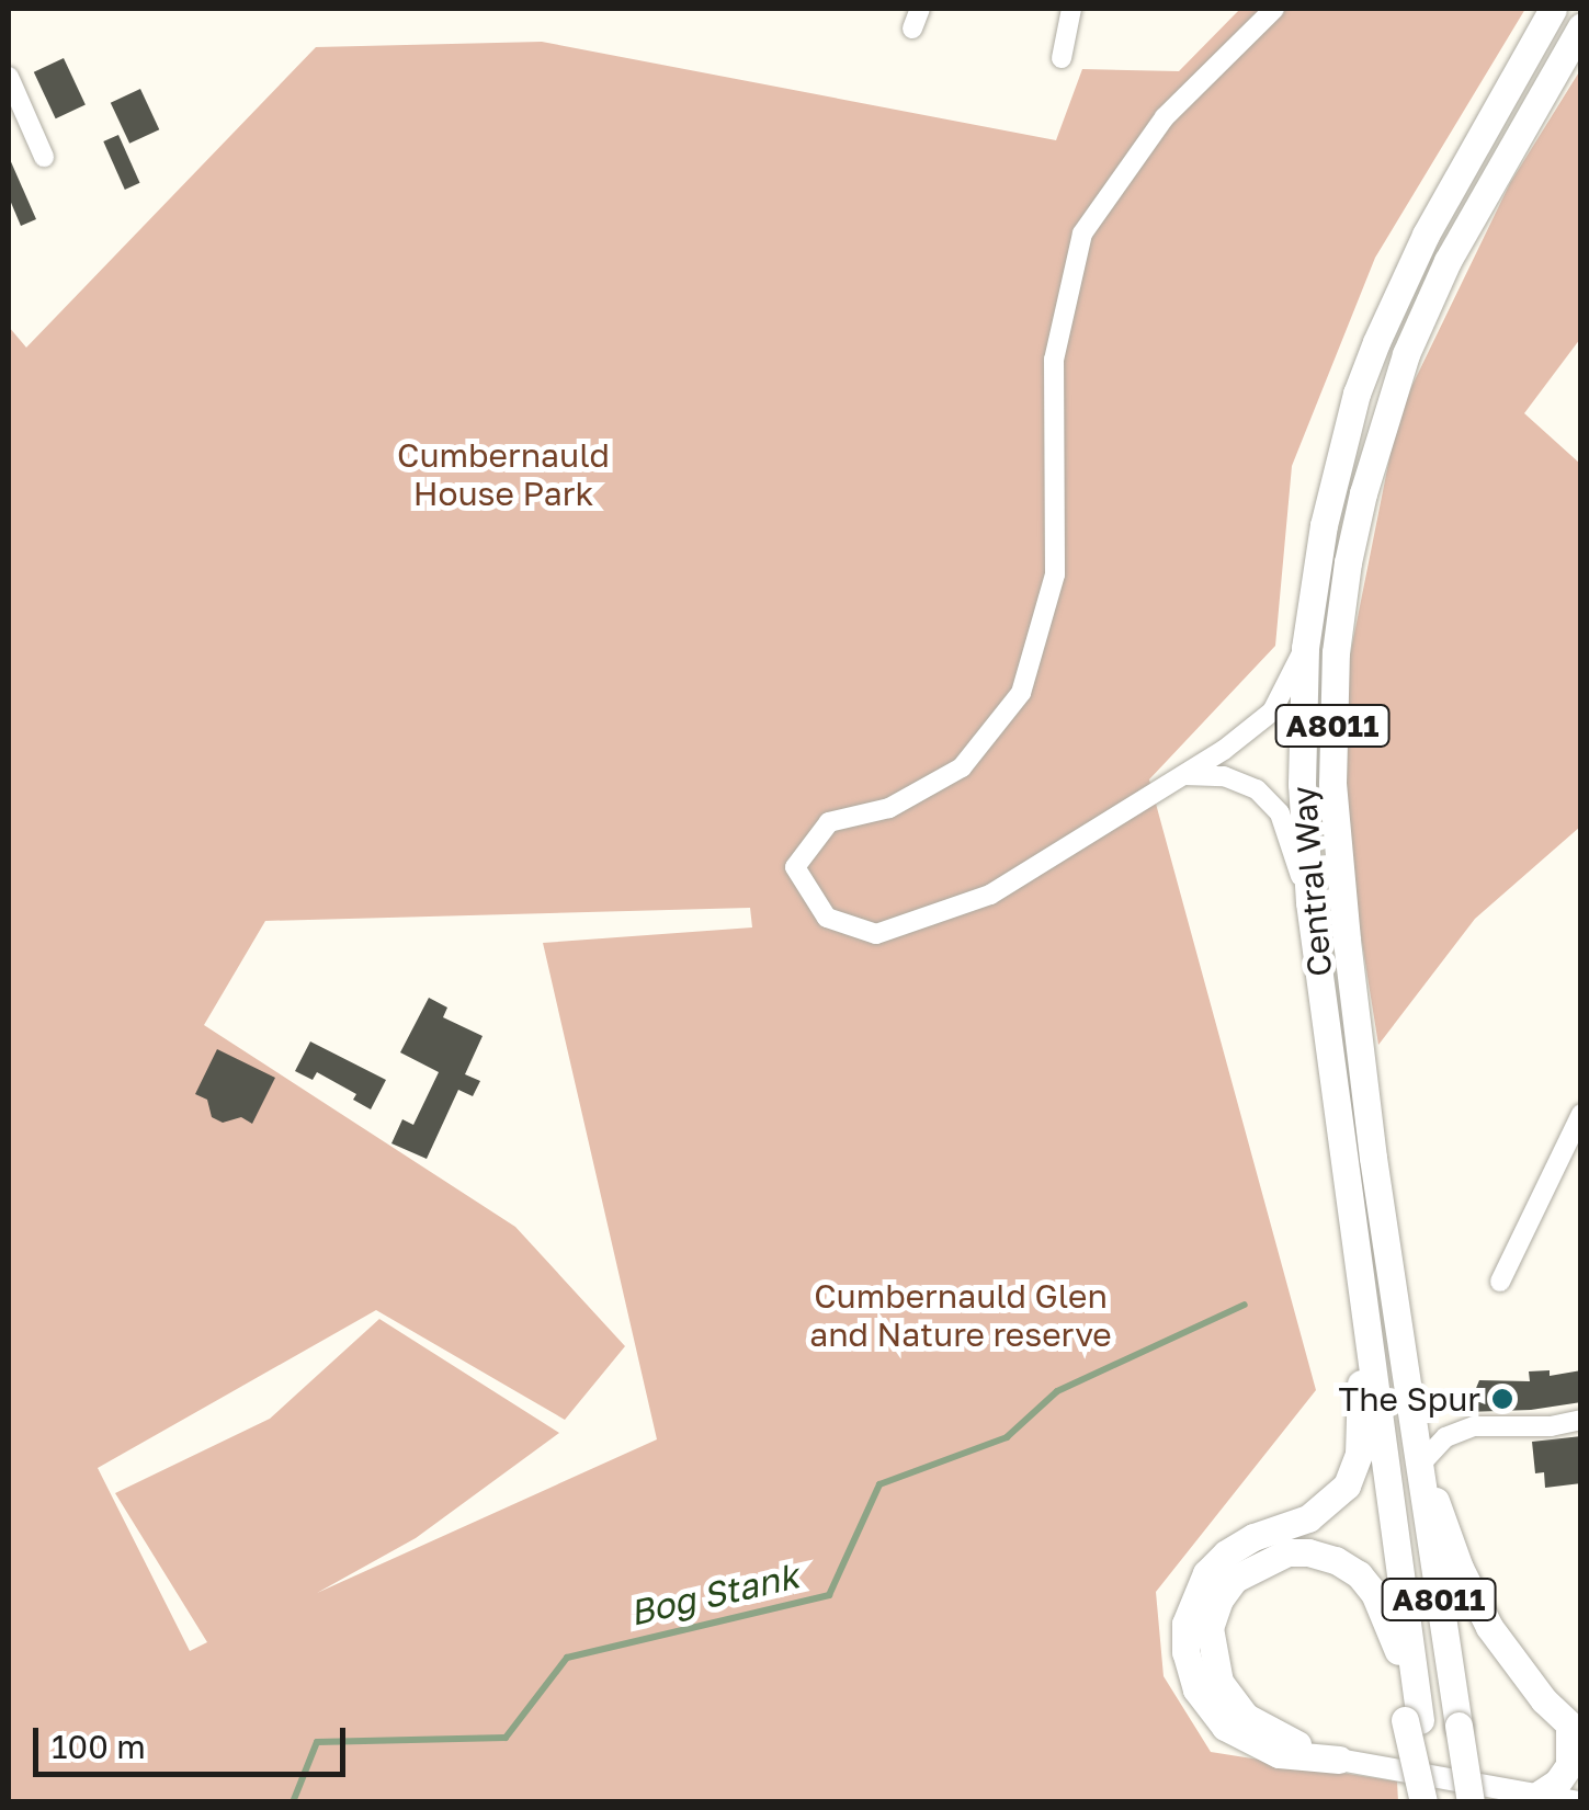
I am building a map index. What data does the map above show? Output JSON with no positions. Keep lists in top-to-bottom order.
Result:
{
  "streets": {
    "main road": ["A8011", "Central Way"]
  },
  "water": ["Bog Stank"],
  "parks": ["Cumbernauld House Park", "Cumbernauld Glen and Nature reserve"],
  "places": ["The Spur"],
  "scale_bar": "100 m"
}
